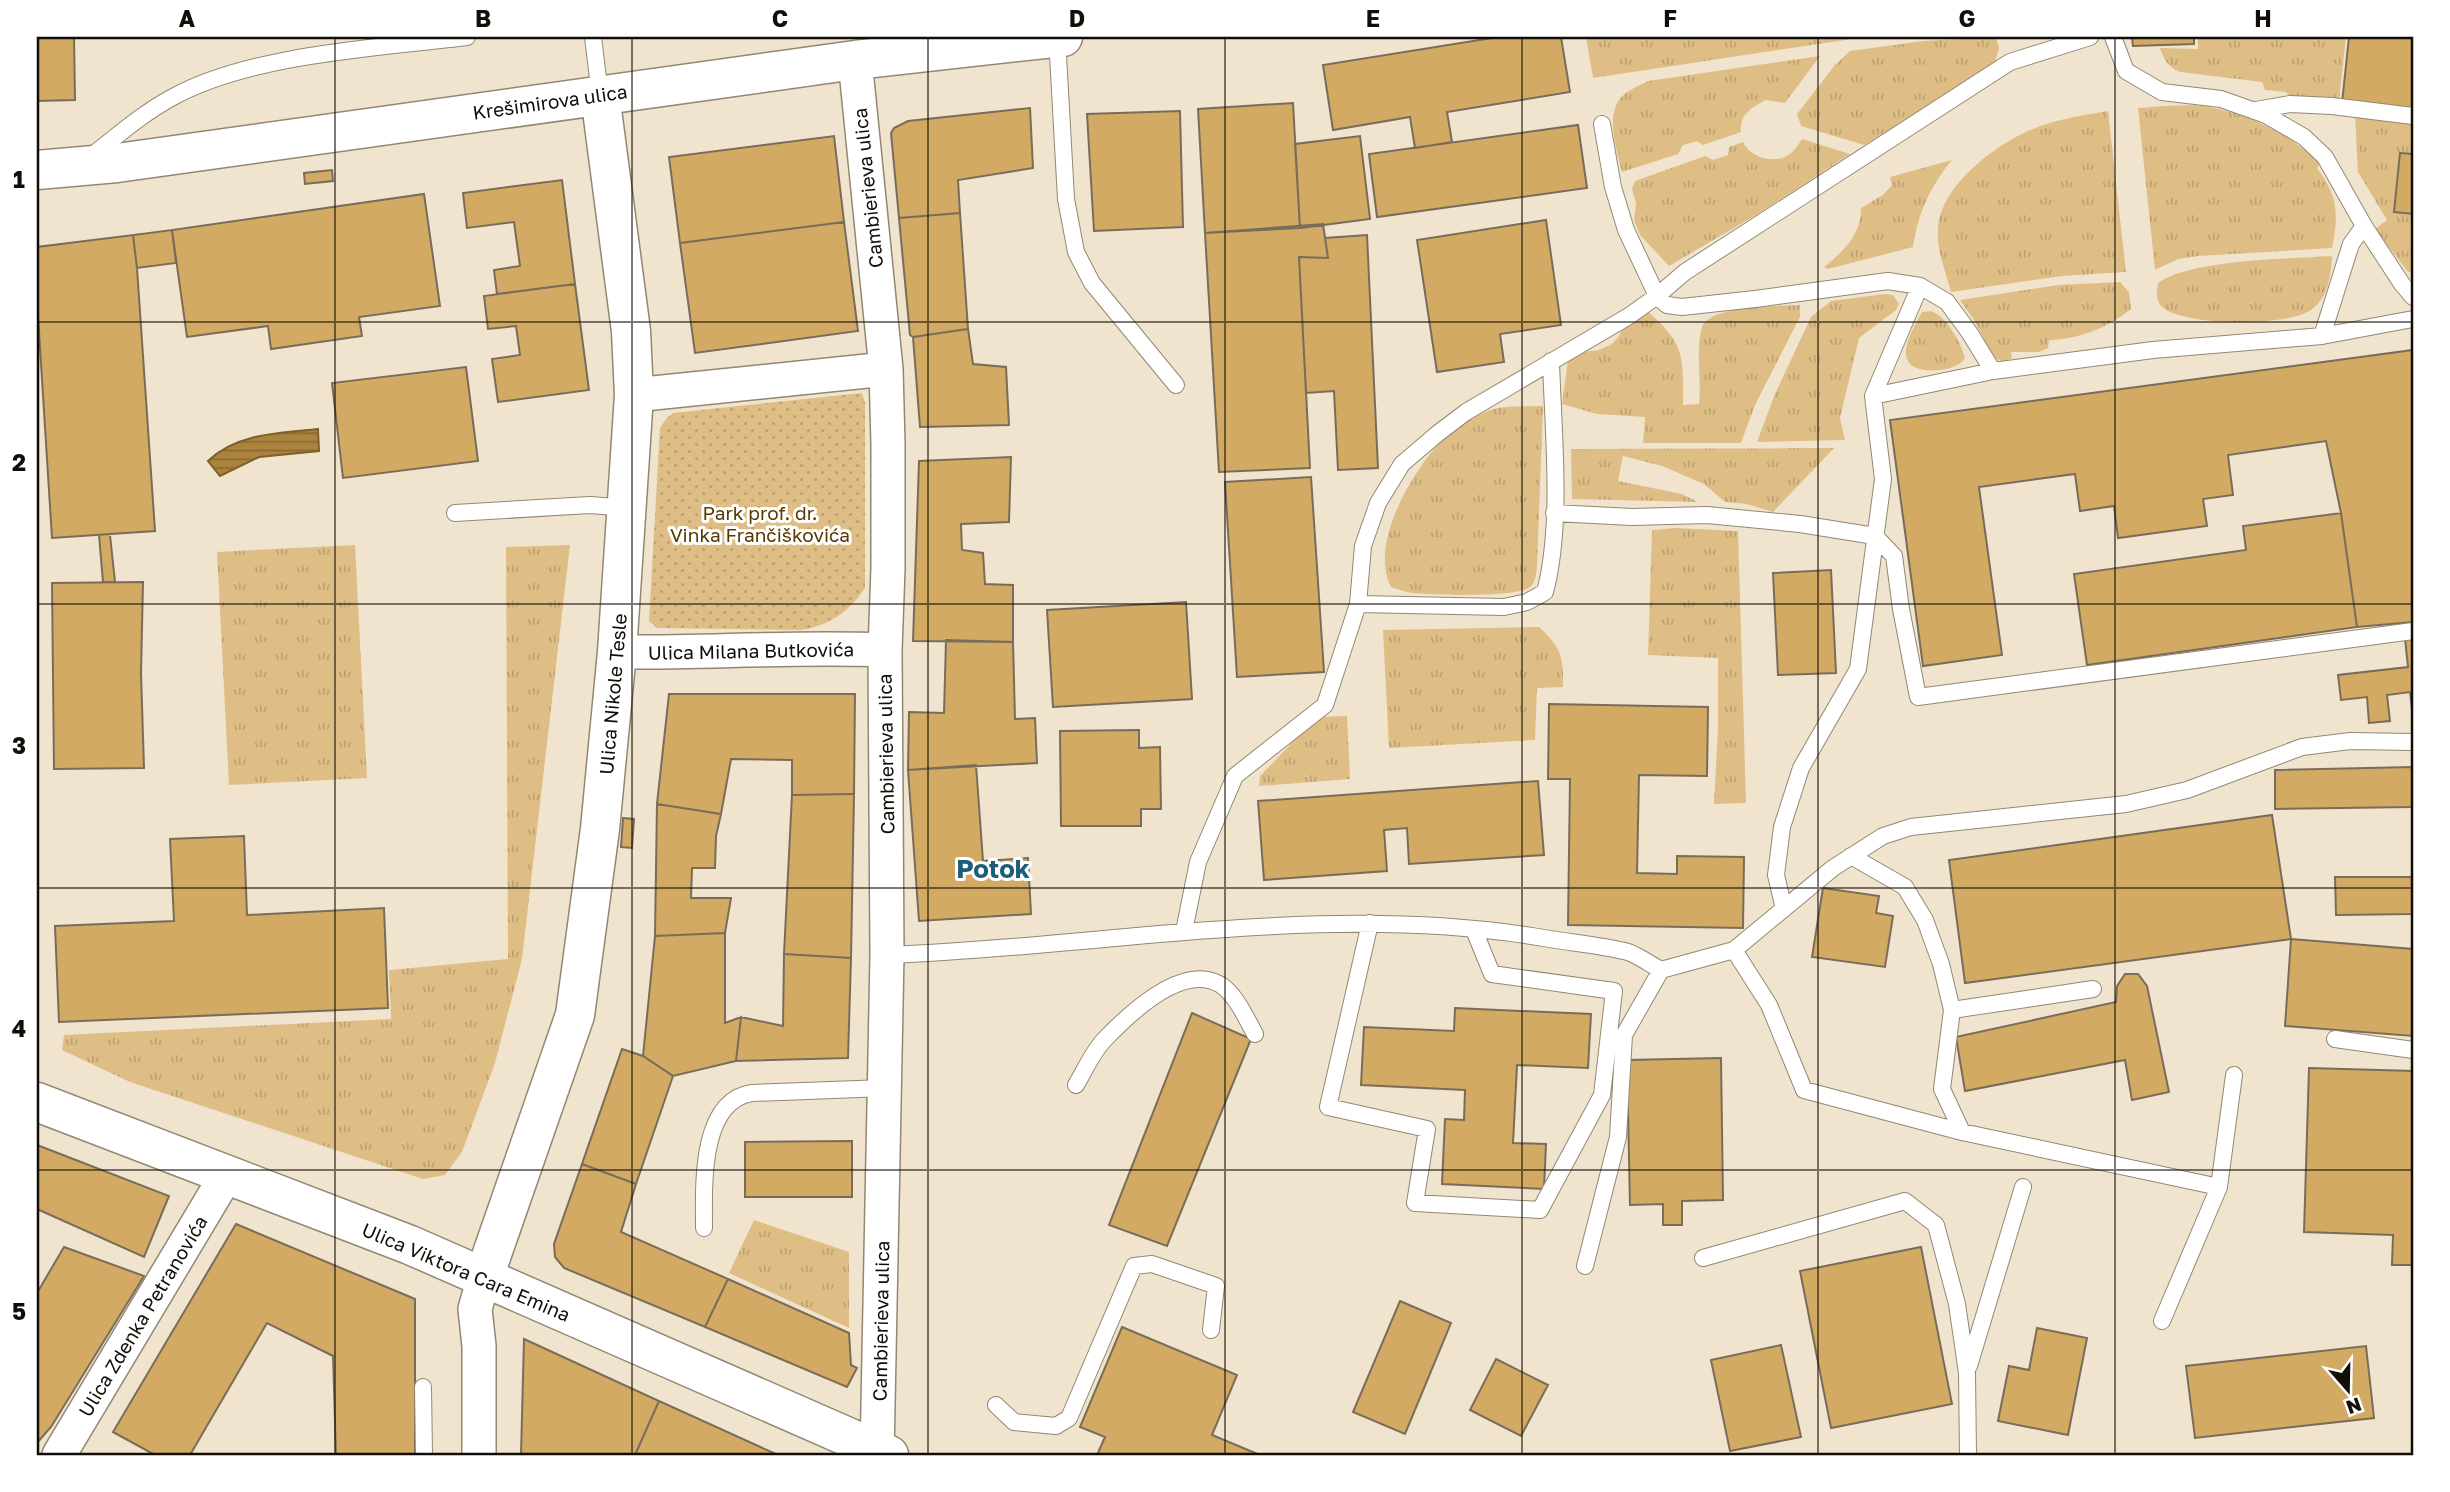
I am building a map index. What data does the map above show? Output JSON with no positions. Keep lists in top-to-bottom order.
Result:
{
  "streets": {
    "main road": ["Krešimirova ulica", "Ulica Nikole Tesle", "Ulica Viktora Cara Emina"],
    "street": ["Cambierieva ulica", "Ulica Milana Butkovića", "Ulica Zdenka Petranovića"]
  },
  "crossings": [
    ["Krešimirova ulica", "Cambierieva ulica"],
    ["Krešimirova ulica", "Ulica Nikole Tesle"],
    ["Cambierieva ulica", "Ulica Milana Butkovića"],
    ["Cambierieva ulica", "Ulica Viktora Cara Emina"],
    ["Ulica Milana Butkovića", "Ulica Nikole Tesle"],
    ["Ulica Nikole Tesle", "Ulica Viktora Cara Emina"],
    ["Ulica Viktora Cara Emina", "Ulica Zdenka Petranovića"]
  ],
  "districts": ["Potok"],
  "parks": ["Park prof. dr. Vinka Frančiškovića"],
  "north": "bottom",
  "grid": {
    "columns": [
      "A",
      "B",
      "C",
      "D",
      "E",
      "F",
      "G",
      "H"
    ],
    "rows": [
      "1",
      "2",
      "3",
      "4",
      "5"
    ]
  }
}
